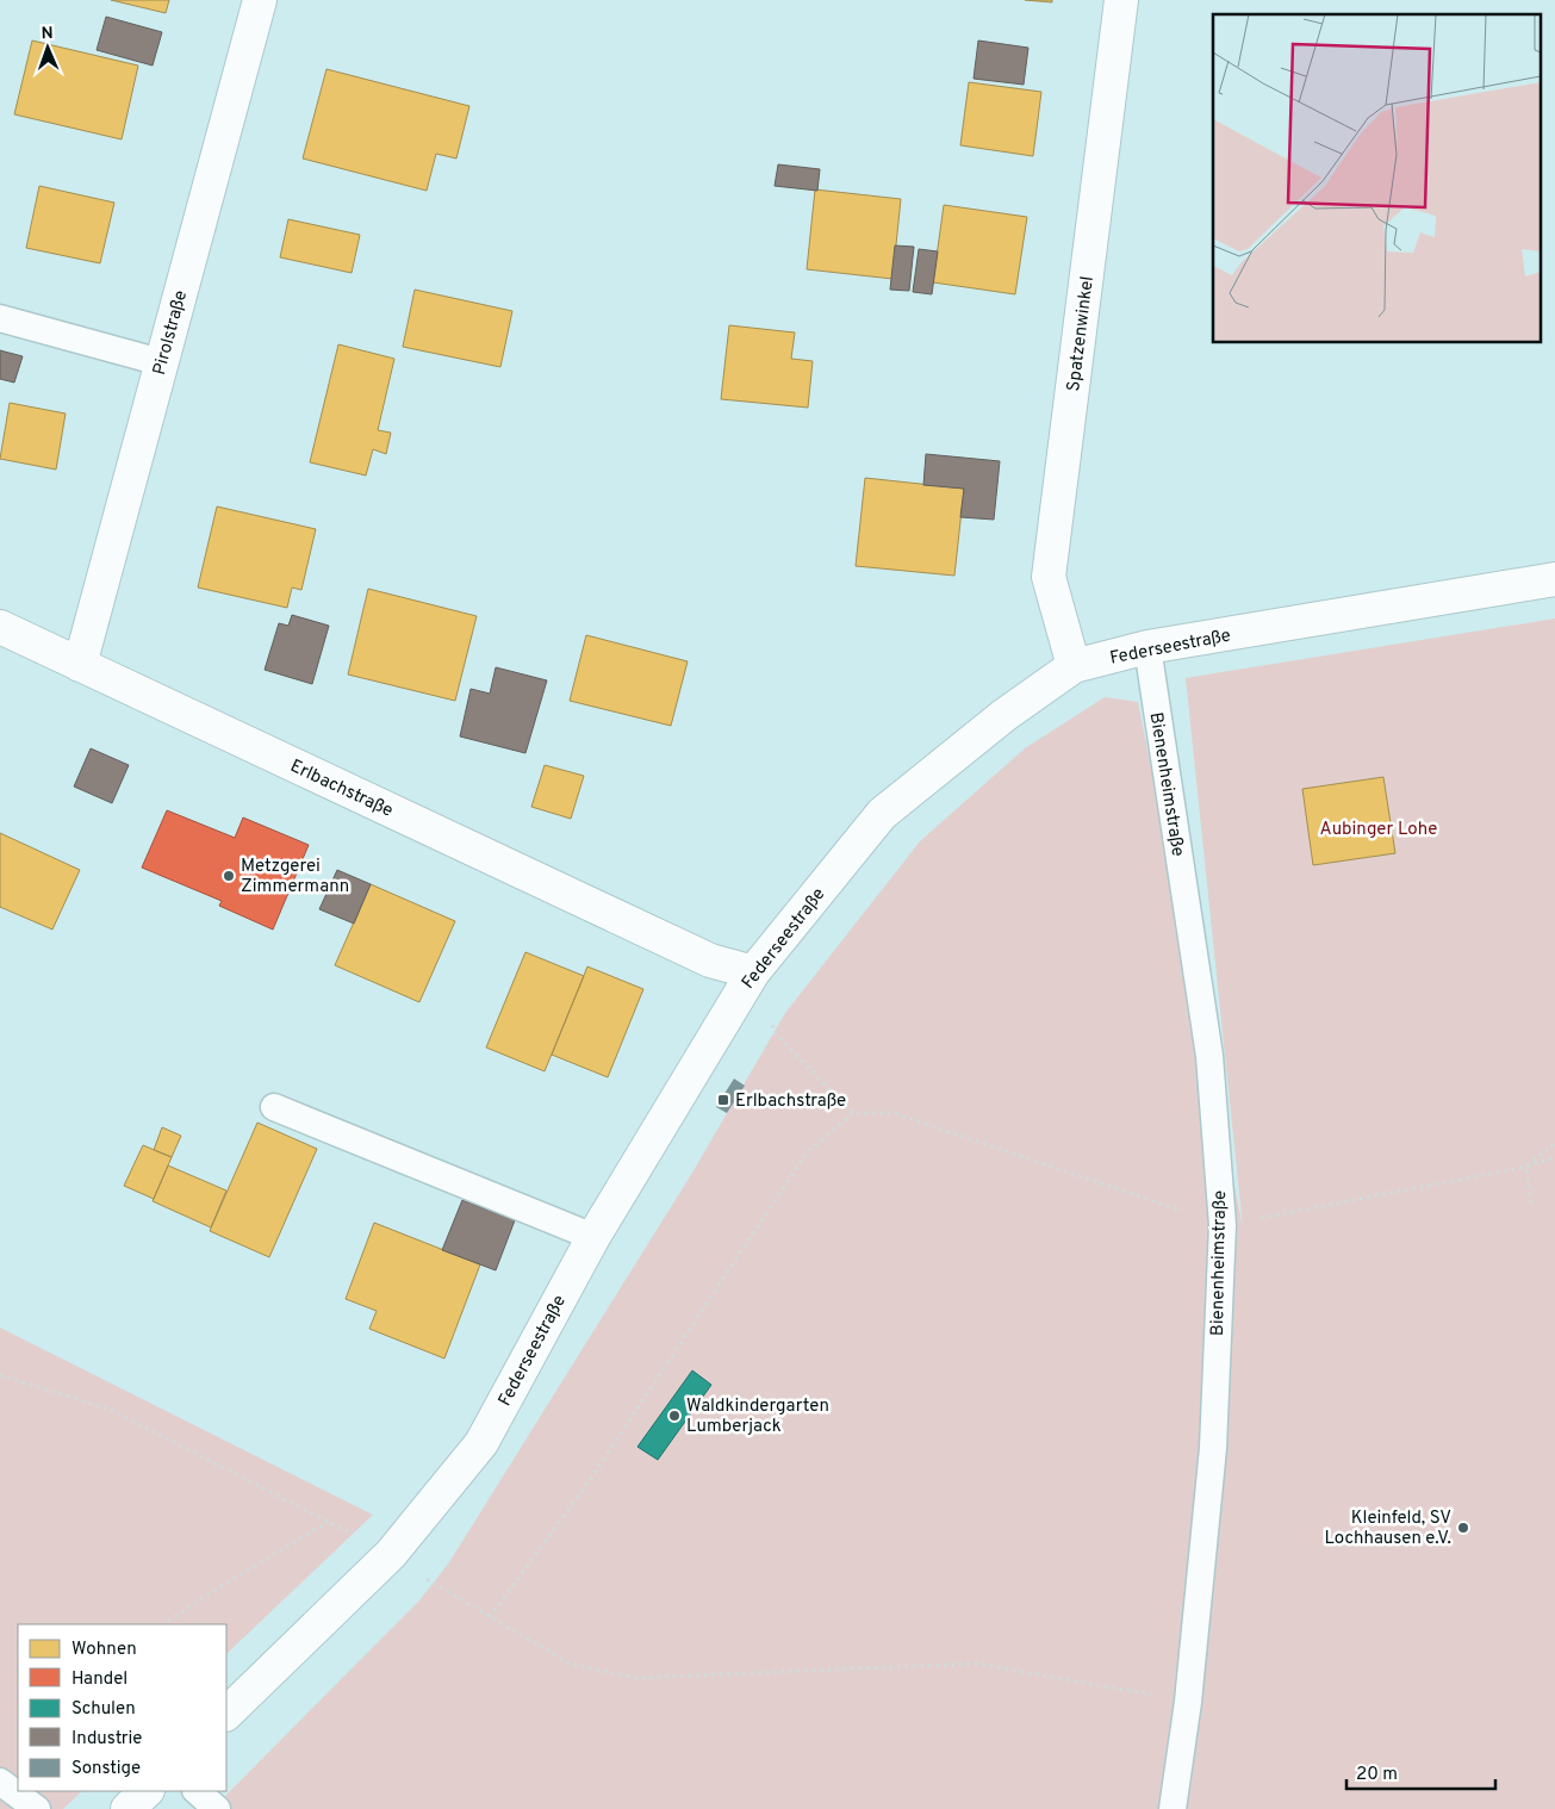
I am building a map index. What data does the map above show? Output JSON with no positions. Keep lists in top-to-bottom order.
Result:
{
  "streets": {
    "street": [
      "Pirolstraße",
      "Spatzenwinkel",
      "Federseestraße",
      "Erlbachstraße"
    ],
    "lane": ["Bienenheimstraße"]
  },
  "crossings": [
    ["Pirolstraße", "Erlbachstraße"],
    ["Spatzenwinkel", "Federseestraße"],
    ["Federseestraße", "Bienenheimstraße"],
    ["Federseestraße", "Erlbachstraße"]
  ],
  "parks": ["Aubinger Lohe"],
  "places": {
    "other": ["Metzgerei Zimmermann", "Waldkindergarten Lumberjack", "Kleinfeld, SV Lochhausen e.V."],
    "transit": ["Erlbachstraße"]
  },
  "legend": [
    "Wohnen",
    "Handel",
    "Schulen",
    "Industrie",
    "Sonstige"
  ],
  "scale_bar": "20 m",
  "north": "top"
}
